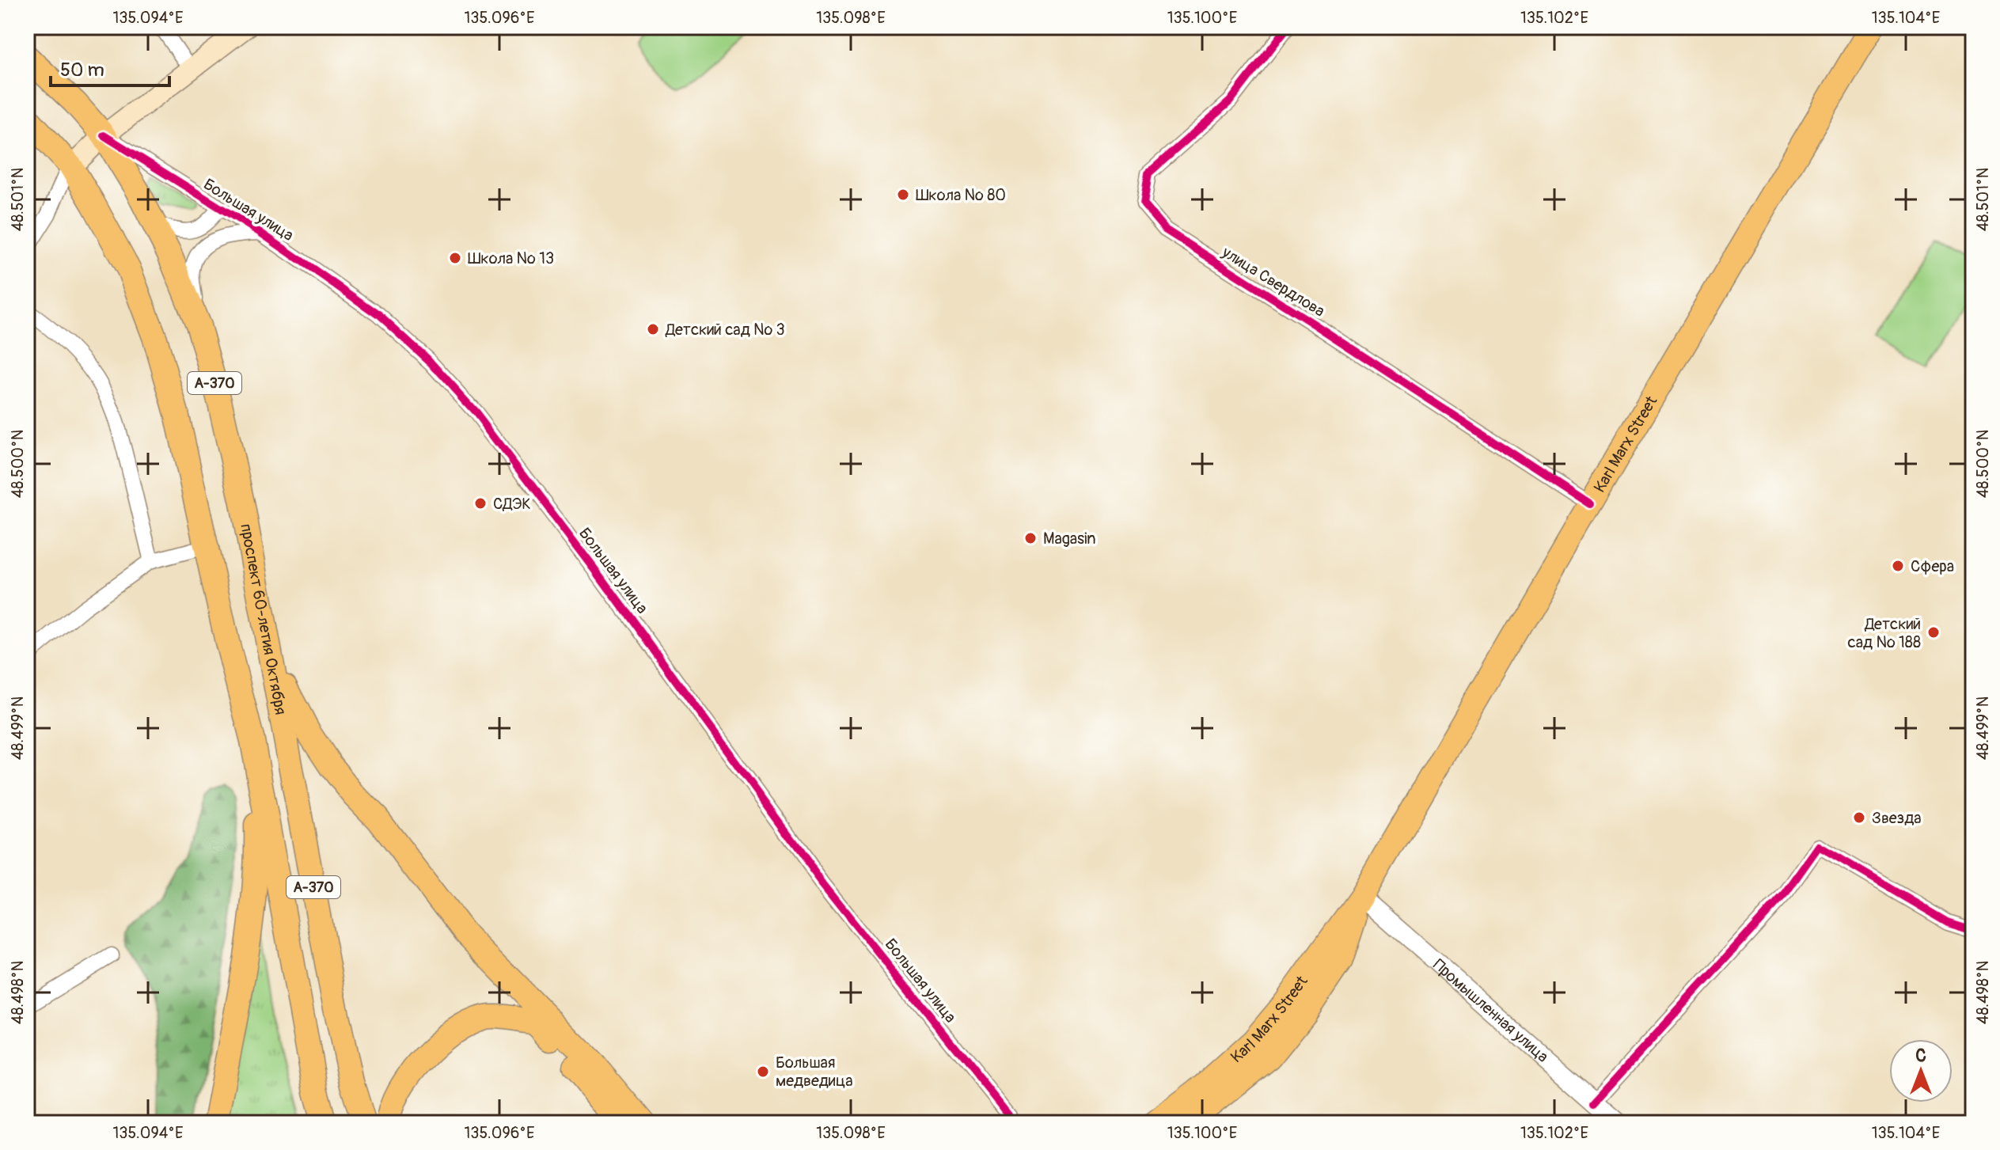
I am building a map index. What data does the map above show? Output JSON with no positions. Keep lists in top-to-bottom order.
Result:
{
  "streets": {
    "highway": [
      "Большая улица",
      "А-370",
      "Karl Marx Street",
      "проспект 60-летия Октября"
    ],
    "street": ["улица Свердлова", "Промышленная улица"]
  },
  "crossings": [
    ["Большая улица", "проспект 60-летия Октября"],
    ["улица Свердлова", "Karl Marx Street"],
    ["Karl Marx Street", "Промышленная улица"]
  ],
  "places": [
    "Школа № 80",
    "Школа № 13",
    "Детский сад № 3",
    "СДЭК",
    "Magasin",
    "Сфера",
    "Детский сад № 188",
    "Звезда",
    "Большая медведица"
  ],
  "scale_bar": "50 m",
  "north": "top",
  "coordinates": [
    "135.094°E",
    "135.096°E",
    "135.098°E",
    "135.100°E",
    "135.102°E",
    "135.104°E",
    "48.501°N",
    "48.500°N",
    "48.499°N",
    "48.498°N"
  ]
}
